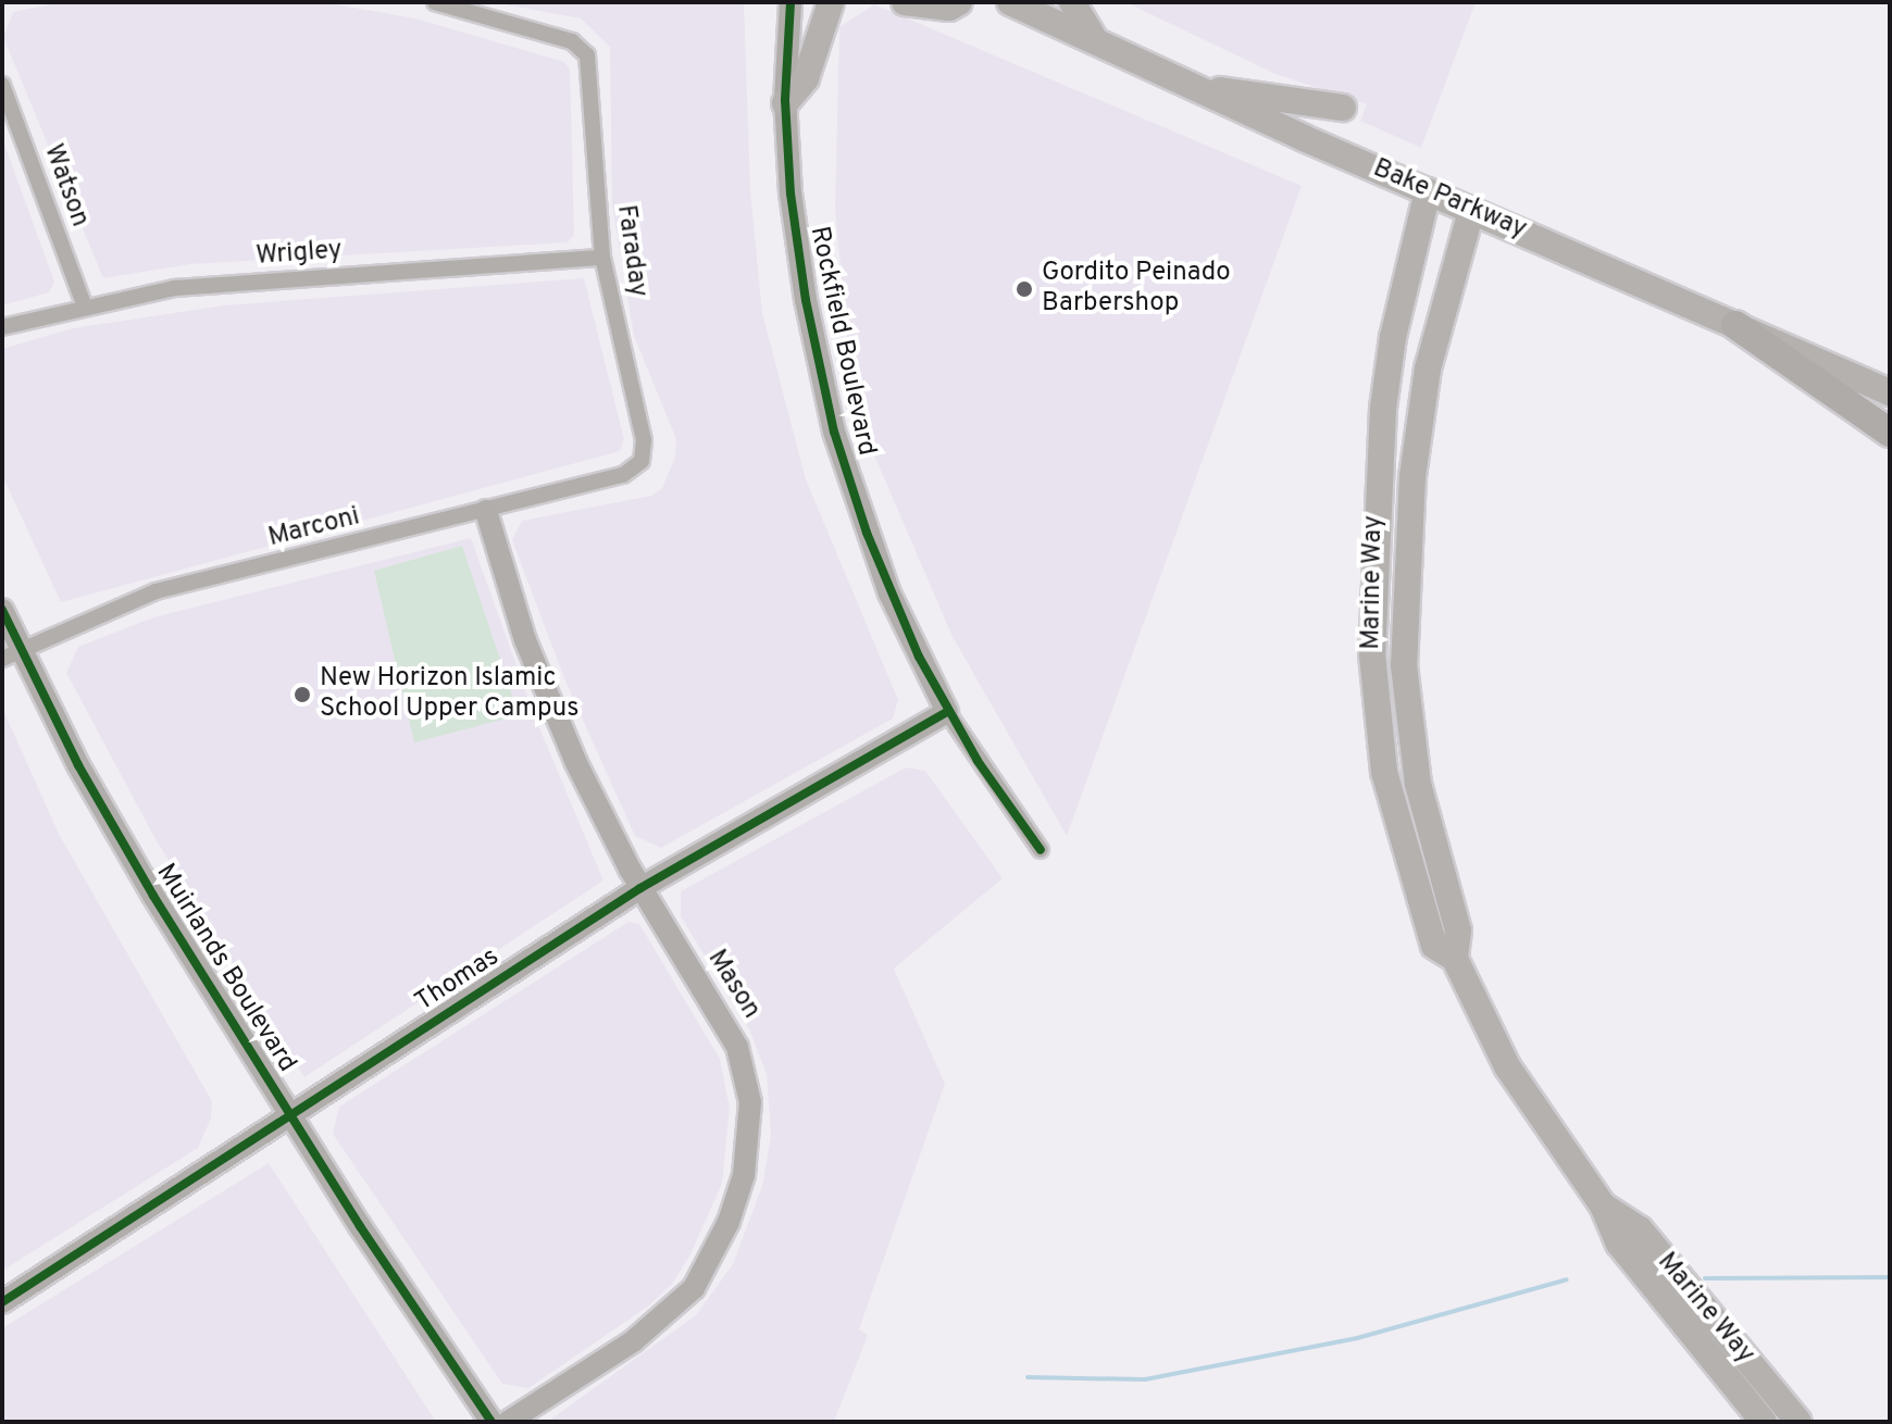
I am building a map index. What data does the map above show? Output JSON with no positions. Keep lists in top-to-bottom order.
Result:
{
  "streets": {
    "main road": ["Bake Parkway", "Marine Way"],
    "street": [
      "Watson",
      "Faraday",
      "Wrigley",
      "Rockfield Boulevard",
      "Marconi",
      "Muirlands Boulevard",
      "Thomas",
      "Mason"
    ]
  },
  "crossings": [
    ["Watson", "Wrigley"],
    ["Bake Parkway", "Marine Way"],
    ["Faraday", "Wrigley"],
    ["Faraday", "Marconi"],
    ["Rockfield Boulevard", "Thomas"],
    ["Marconi", "Muirlands Boulevard"],
    ["Marconi", "Mason"],
    ["Muirlands Boulevard", "Thomas"],
    ["Thomas", "Mason"]
  ],
  "places": ["Gordito Peinado Barbershop", "New Horizon Islamic School Upper Campus"]
}
